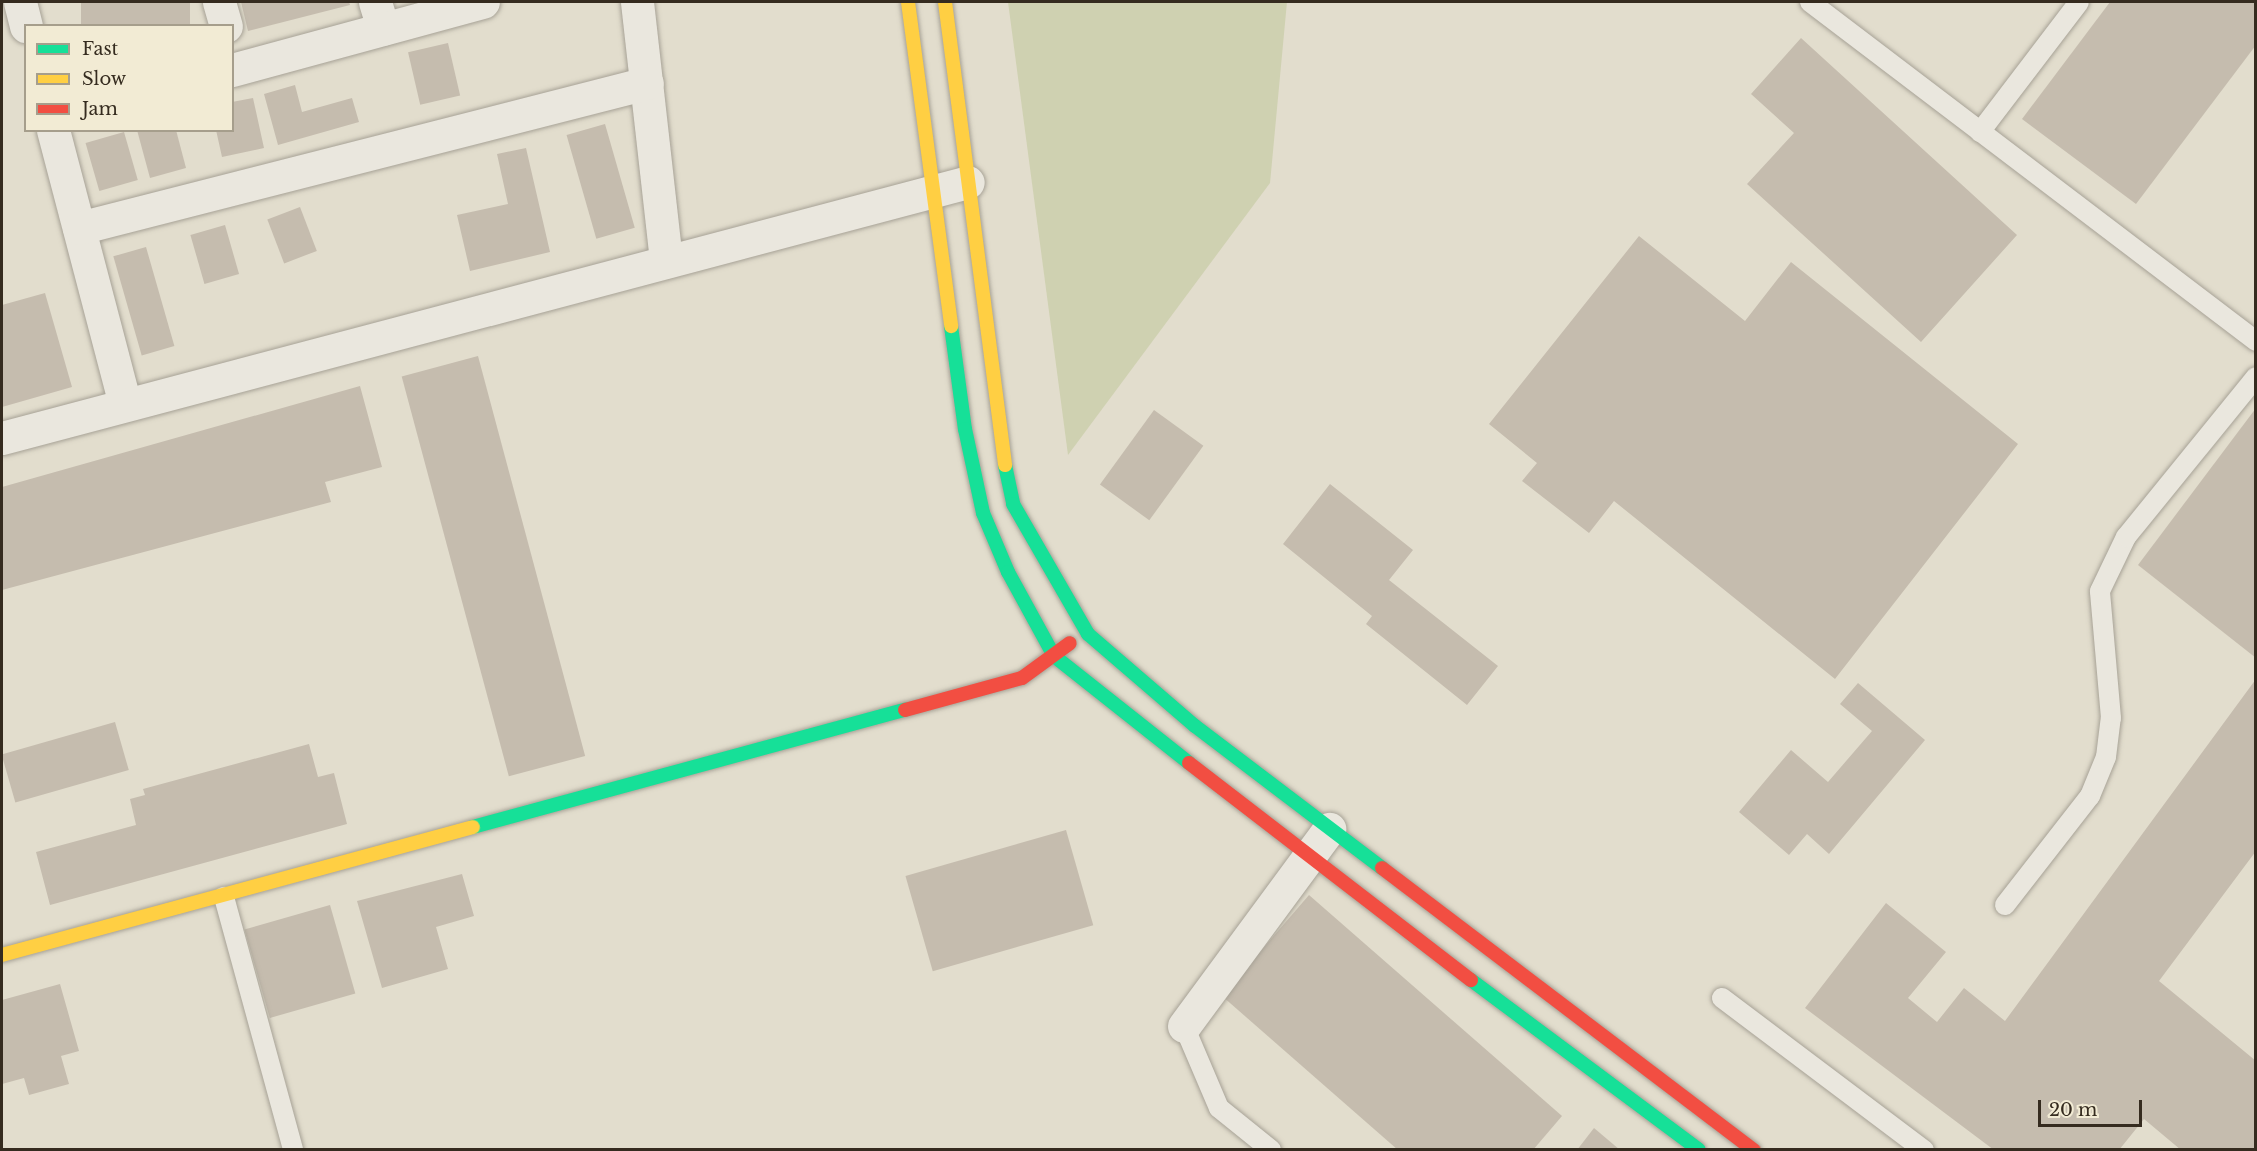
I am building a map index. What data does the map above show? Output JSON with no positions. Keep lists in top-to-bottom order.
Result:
{
  "legend": ["Fast", "Slow", "Jam"],
  "scale_bar": "20 m"
}
